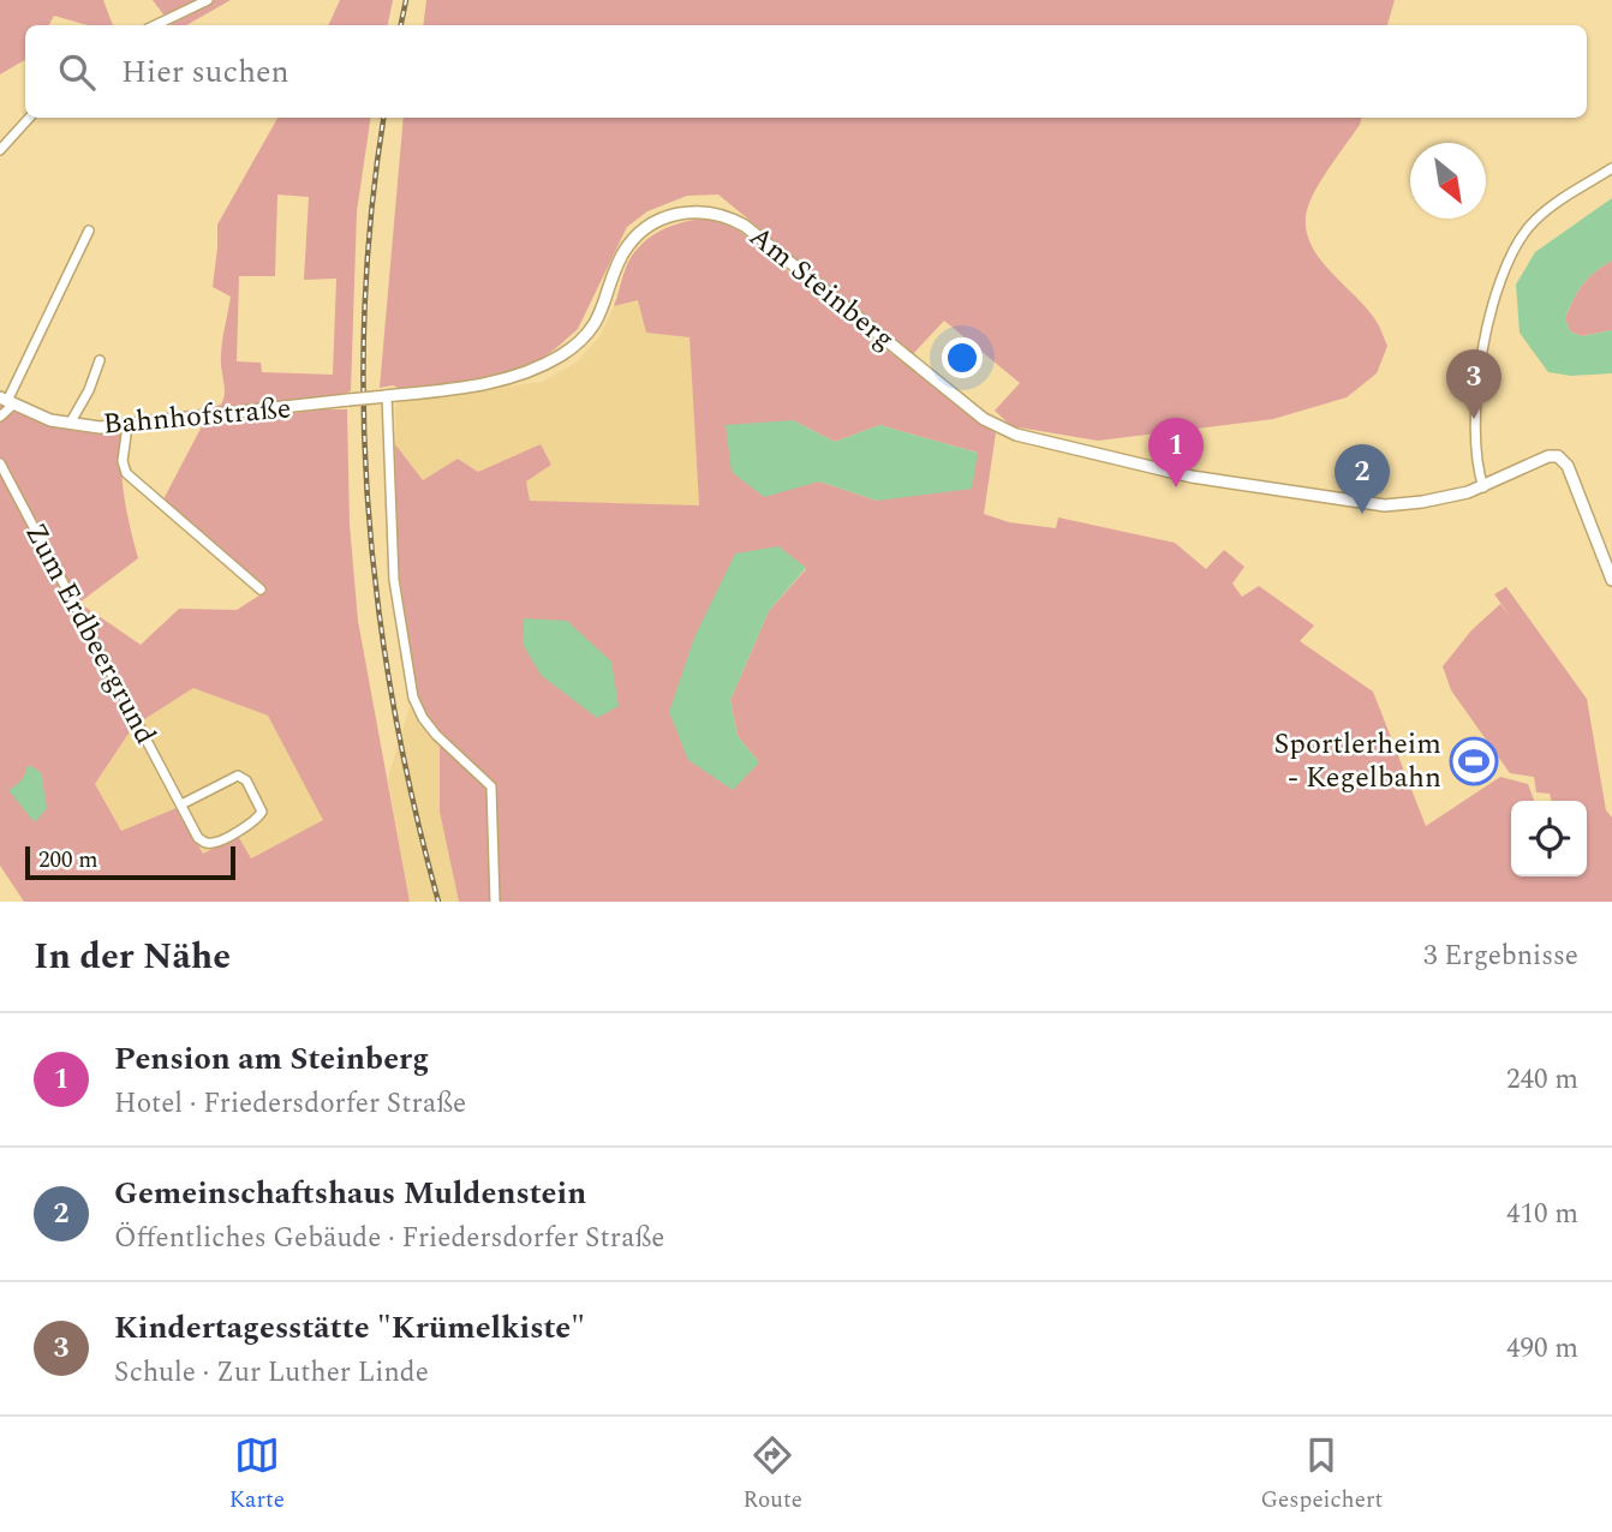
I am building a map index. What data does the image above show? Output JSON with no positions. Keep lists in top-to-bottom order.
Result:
{
  "streets": {
    "main road": ["Am Steinberg", "Bahnhofstraße"],
    "street": ["Zum Erdbeergrund"]
  },
  "crossings": [
    ["Am Steinberg", "Bahnhofstraße"]
  ],
  "places": {
    "sports": ["Sportlerheim - Kegelbahn"]
  },
  "scale_bar": "200 m",
  "north": "bottom right",
  "page": {
    "search": "Hier suchen",
    "pins": ["3", "1", "2"],
    "scale": "200 m",
    "heading": ["In der Nähe", "3 Ergebnisse"],
    "list": [
      {
        "mark": "1",
        "name": "Pension am Steinberg",
        "note": "Hotel · Friedersdorfer Straße",
        "value": "240 m"
      },
      {
        "mark": "2",
        "name": "Gemeinschaftshaus Muldenstein",
        "note": "Öffentliches Gebäude · Friedersdorfer Straße",
        "value": "410 m"
      },
      {
        "mark": "3",
        "name": "Kindertagesstätte \"Krümelkiste\"",
        "note": "Schule · Zur Luther Linde",
        "value": "490 m"
      }
    ],
    "nav": ["Karte", "Route", "Gespeichert"]
  }
}
